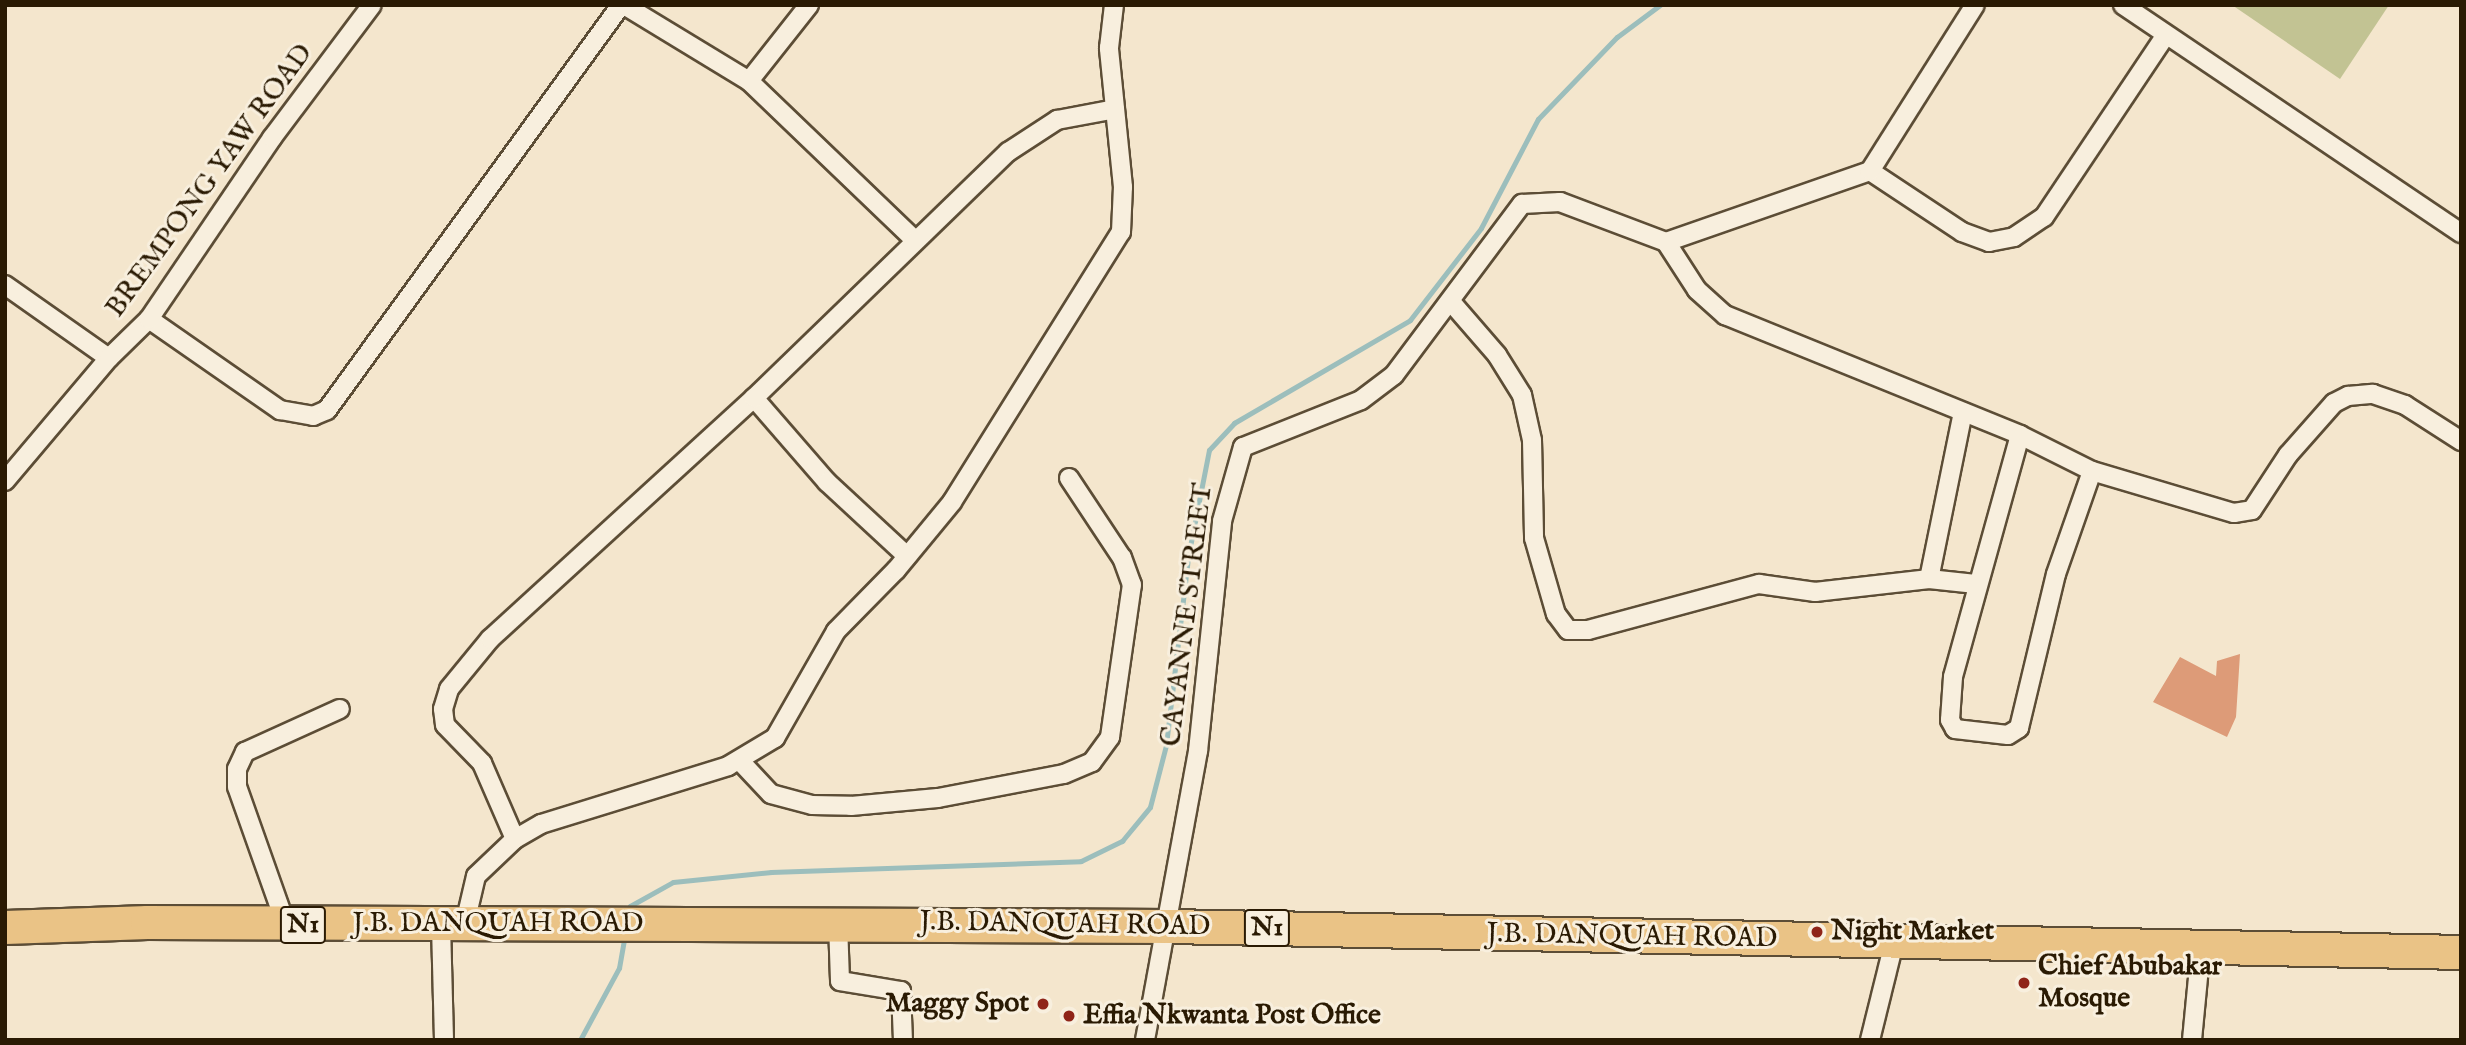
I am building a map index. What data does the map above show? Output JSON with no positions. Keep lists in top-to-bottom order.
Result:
{
  "streets": {
    "highway": ["J.B. DANQUAH ROAD", "N1"],
    "street": ["BREMPONG YAW ROAD", "CAYANNE STREET"]
  },
  "crossings": [
    ["CAYANNE STREET", "J.B. DANQUAH ROAD"]
  ],
  "places": [
    "Night Market",
    "Chief Abubakar Mosque",
    "Maggy Spot",
    "Effia Nkwanta Post Office"
  ]
}
